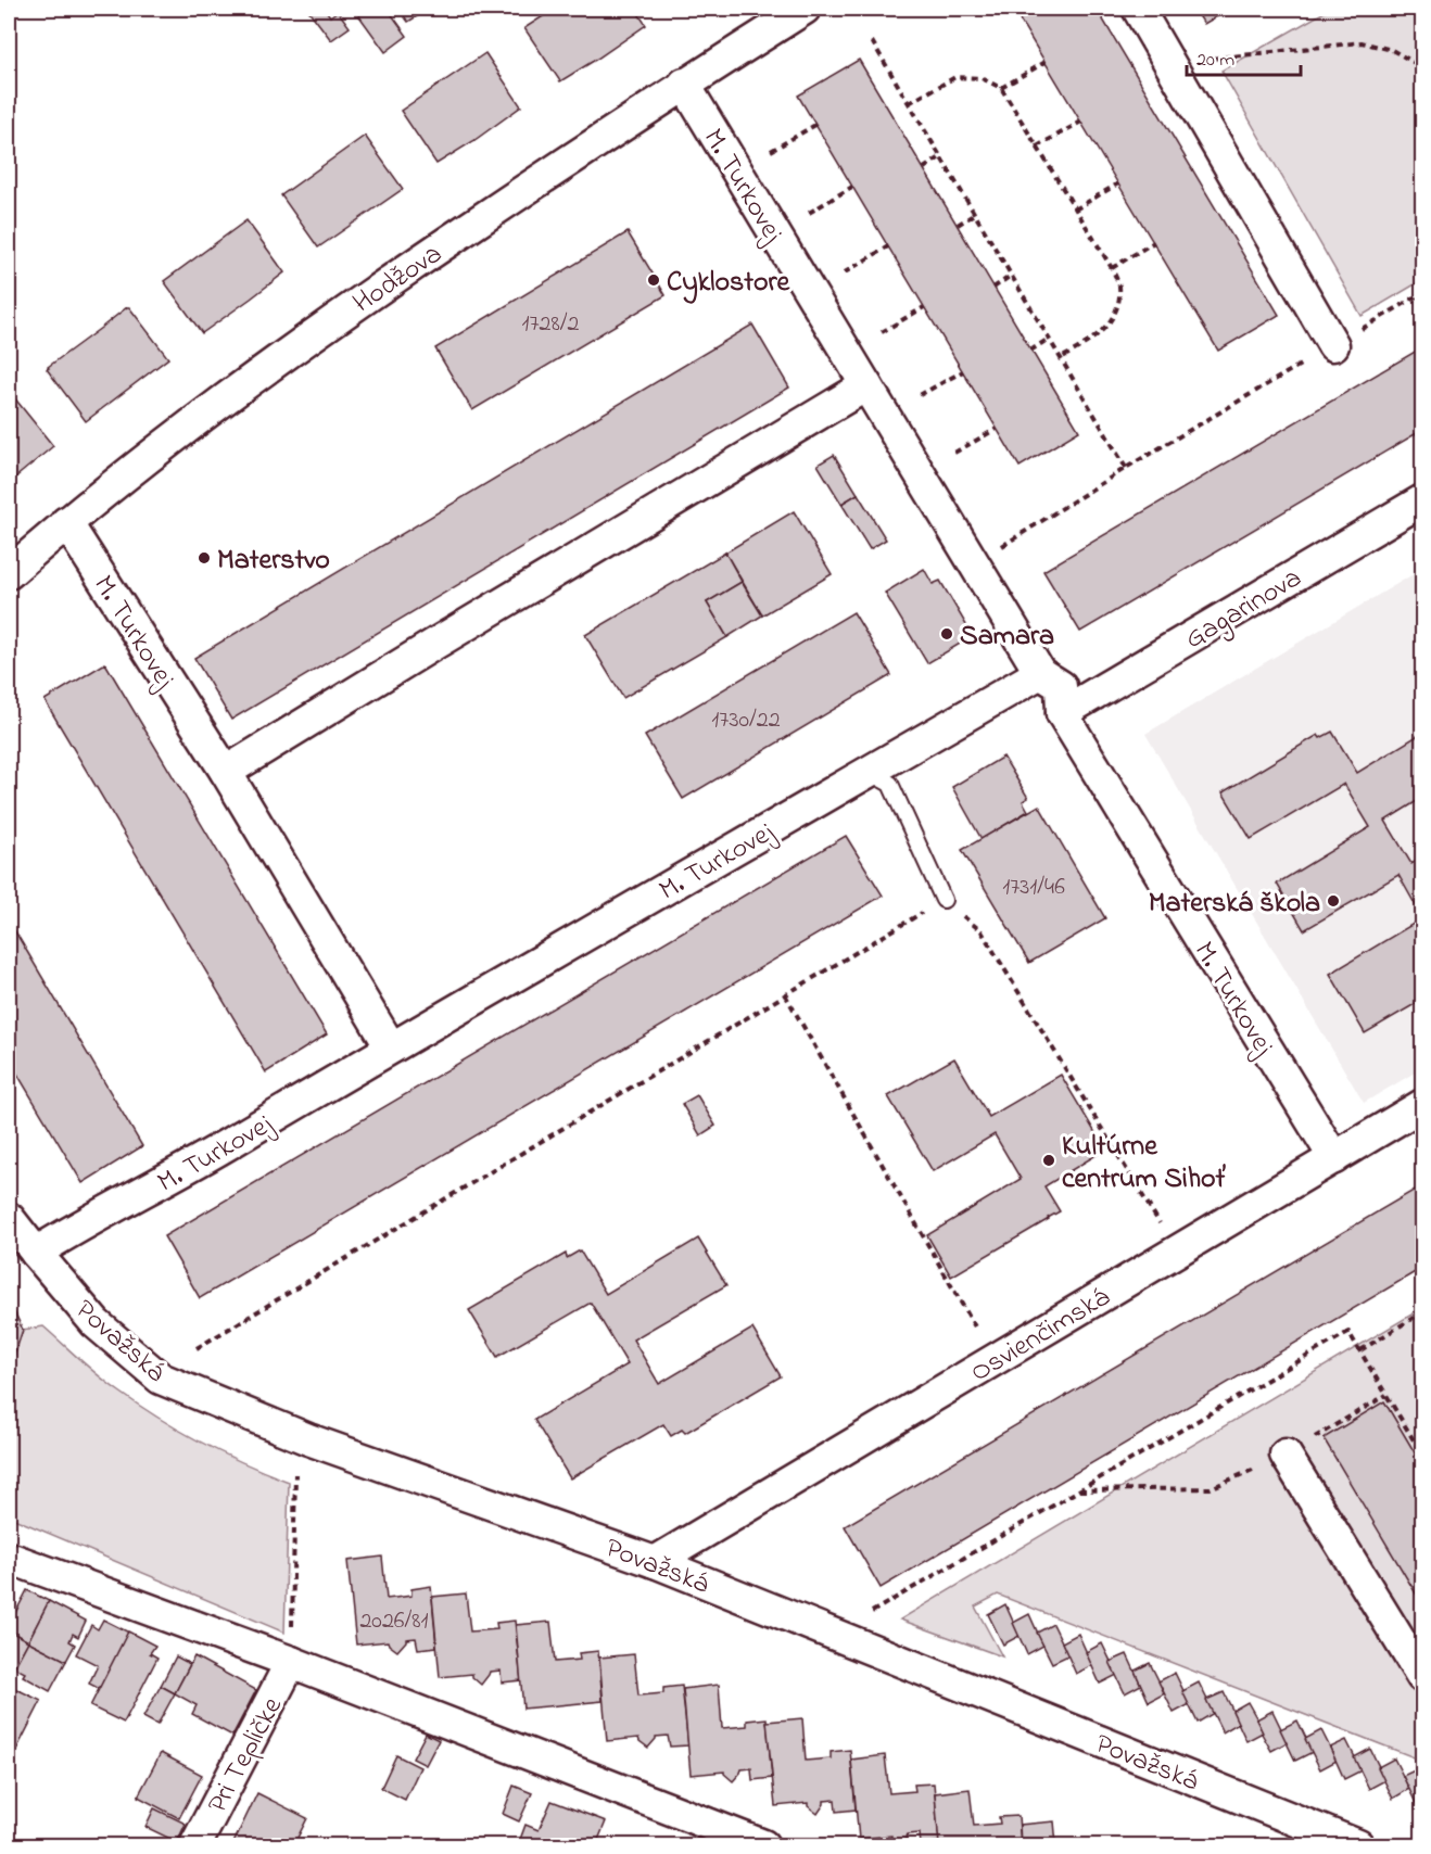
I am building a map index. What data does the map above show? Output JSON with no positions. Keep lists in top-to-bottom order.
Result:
{
  "streets": {
    "street": [
      "M. Turkovej",
      "Hodžova",
      "Gagarinova",
      "Osvienčimská",
      "Považská",
      "Pri Tepličke"
    ]
  },
  "crossings": [
    ["M. Turkovej", "Hodžova"],
    ["M. Turkovej", "Gagarinova"],
    ["M. Turkovej", "Osvienčimská"],
    ["M. Turkovej", "Považská"],
    ["Osvienčimská", "Považská"]
  ],
  "places": [
    "Cyklostore",
    "Materstvo",
    "Samara",
    "Materská škola",
    "Kultúrne centrum Sihoť"
  ],
  "house_numbers": [
    "1728/2",
    "1730/22",
    "1731/46",
    "2026/81"
  ],
  "scale_bar": "20 m"
}
